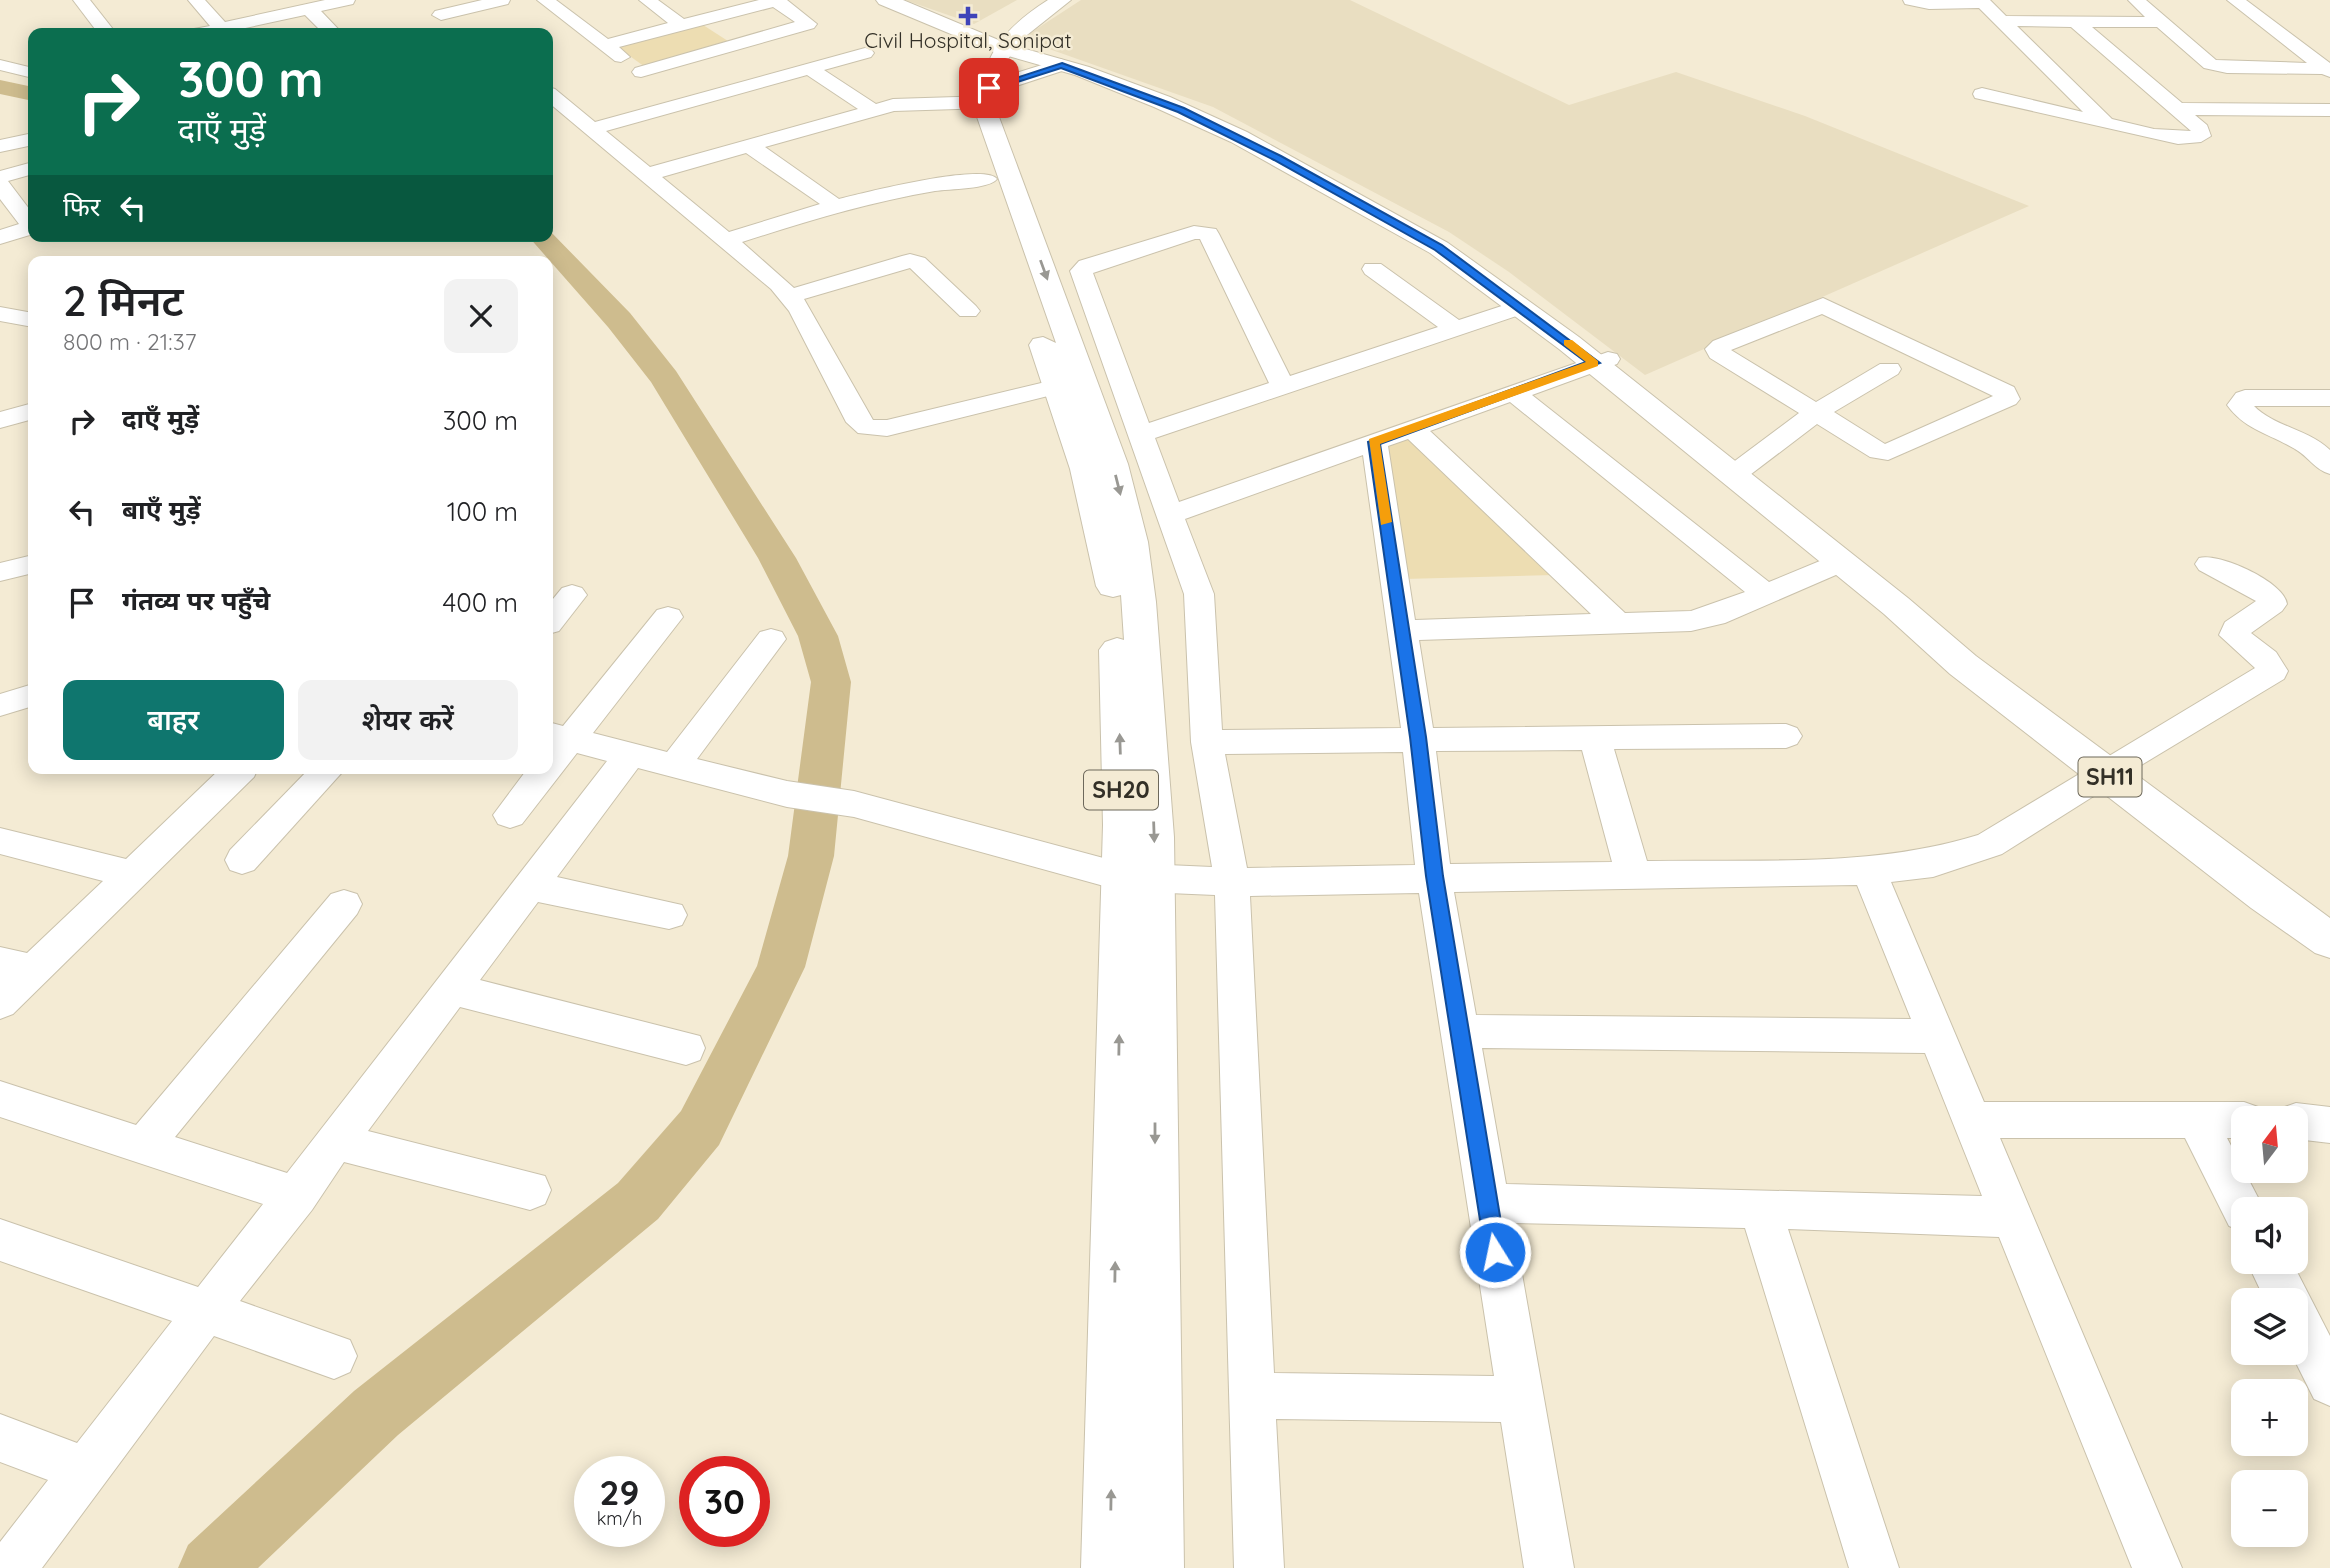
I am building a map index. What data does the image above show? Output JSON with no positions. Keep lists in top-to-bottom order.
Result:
{
  "streets": {
    "main road": ["SH11", "SH20"]
  },
  "crossings": [
    ["SH11", "SH20"]
  ],
  "places": {
    "health": ["Civil Hospital, Sonipat"]
  },
  "north": "top",
  "page": {
    "turn": ["300 m", "दाएँ मुड़ें"],
    "then": "फिर",
    "heading": ["2 मिनट", "800 m · 21:37"],
    "list": [
      {
        "name": "दाएँ मुड़ें",
        "value": "300 m"
      },
      {
        "name": "बाएँ मुड़ें",
        "value": "100 m"
      },
      {
        "name": "गंतव्य पर पहुँचे",
        "value": "400 m"
      }
    ],
    "buttons": ["बाहर", "शेयर करें"],
    "map_buttons": ["+", "−"],
    "speed": "29 km/h",
    "limit": "30"
  }
}
